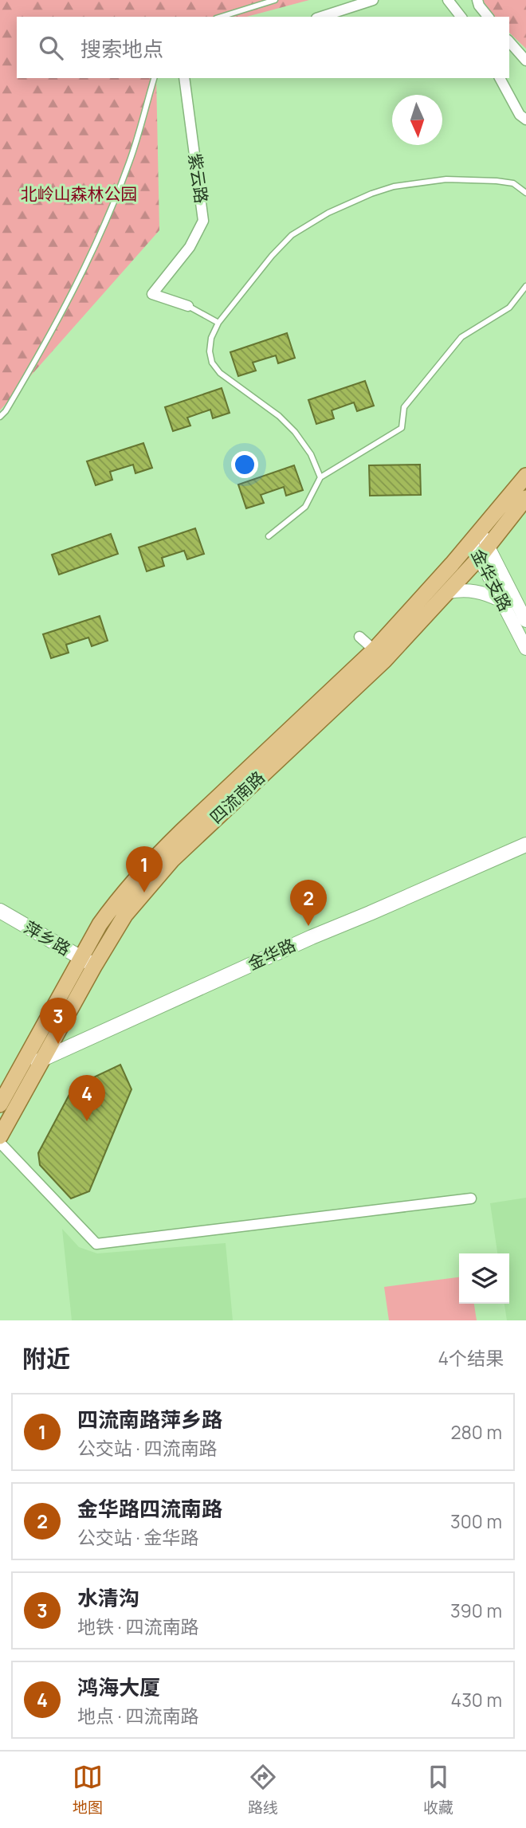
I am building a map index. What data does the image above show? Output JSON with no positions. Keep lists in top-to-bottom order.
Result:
{
  "streets": {
    "main road": ["四流南路", "萍乡路", "金华路"],
    "street": ["紫云路", "金华支路"]
  },
  "crossings": [
    ["金华支路", "四流南路"],
    ["四流南路", "萍乡路"],
    ["四流南路", "金华路"]
  ],
  "parks": ["北岭山森林公园"],
  "north": "bottom",
  "page": {
    "search": "搜索地点",
    "pins": [
      "1",
      "2",
      "3",
      "4"
    ],
    "heading": ["附近", "4个结果"],
    "list": [
      {
        "mark": "1",
        "name": "四流南路萍乡路",
        "note": "公交站 · 四流南路",
        "value": "280 m"
      },
      {
        "mark": "2",
        "name": "金华路四流南路",
        "note": "公交站 · 金华路",
        "value": "300 m"
      },
      {
        "mark": "3",
        "name": "水清沟",
        "note": "地铁 · 四流南路",
        "value": "390 m"
      },
      {
        "mark": "4",
        "name": "鸿海大厦",
        "note": "地点 · 四流南路",
        "value": "430 m"
      }
    ],
    "nav": ["地图", "路线", "收藏"]
  }
}
